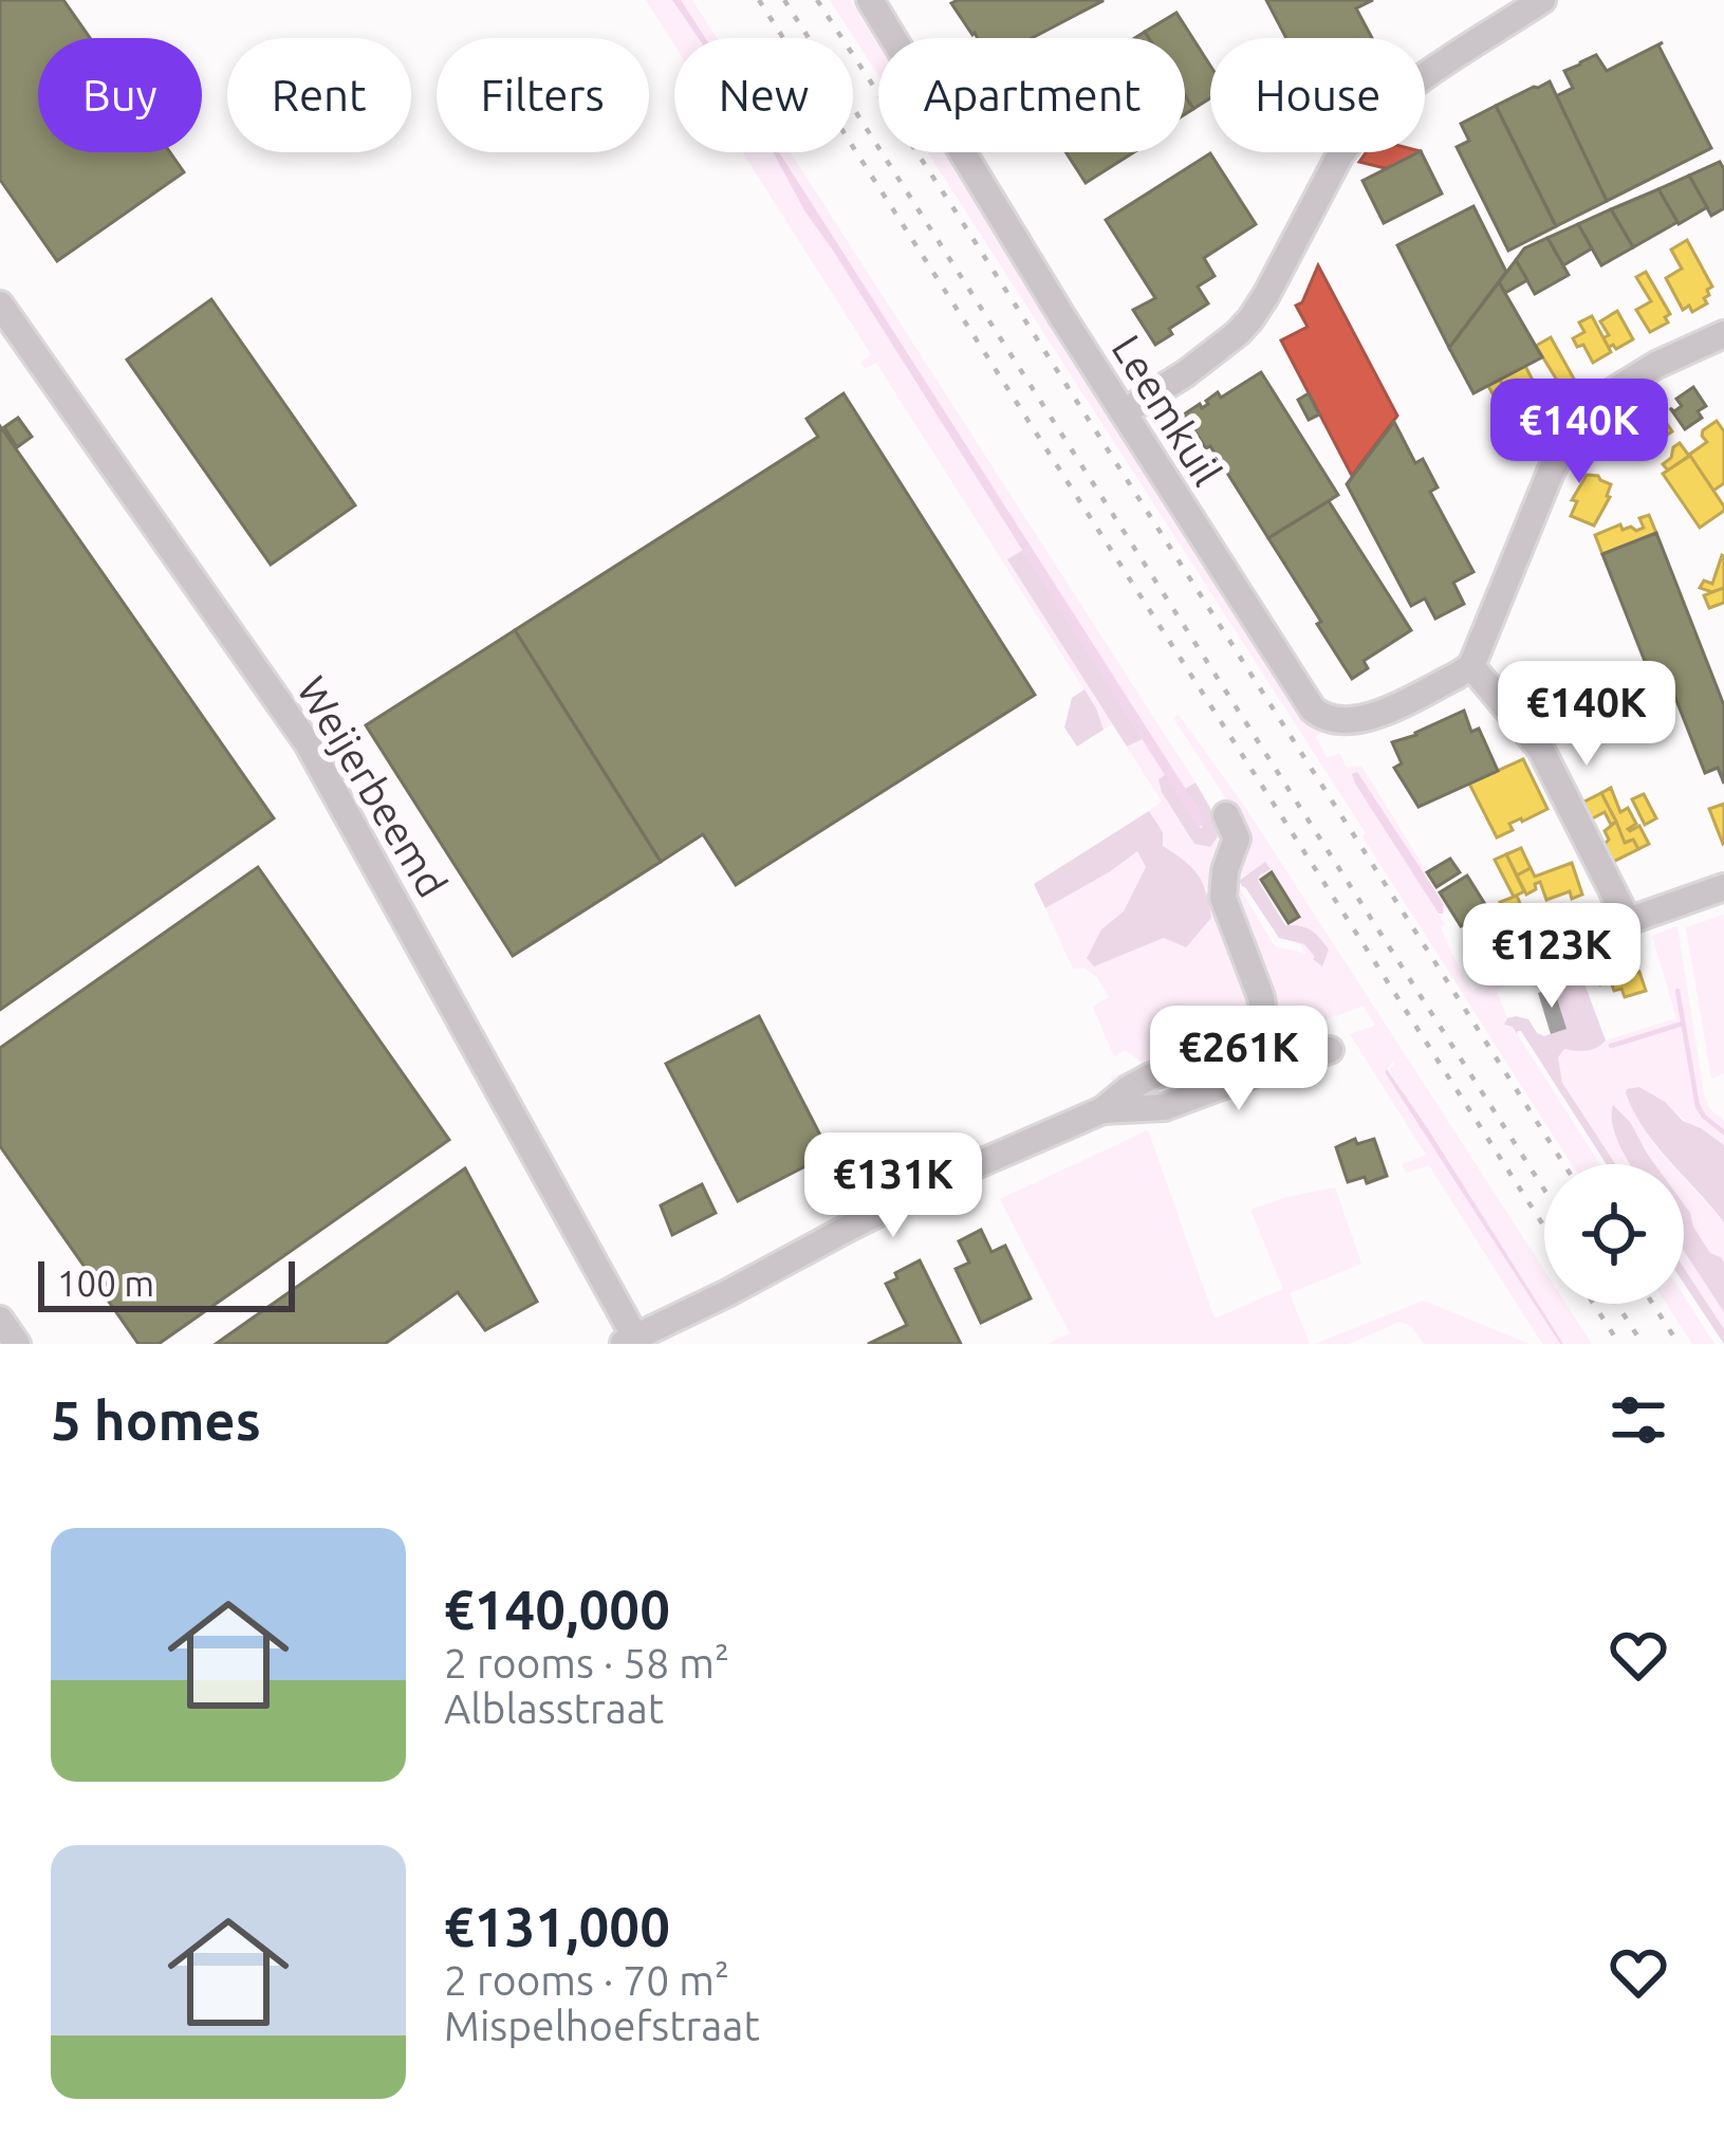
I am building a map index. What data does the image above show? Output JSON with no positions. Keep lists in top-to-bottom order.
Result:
{
  "streets": {
    "street": ["Leemkuil", "Weijerbeemd"]
  },
  "scale_bar": "100 m",
  "page": {
    "chip": [
      "Buy",
      "Rent",
      "Filters",
      "New",
      "Apartment",
      "House"
    ],
    "price": [
      "€140K",
      "€140K",
      "€123K",
      "€261K",
      "€131K"
    ],
    "scale": "100 m",
    "heading": "5 homes",
    "list": [
      {
        "name": "€140,000",
        "note": "2 rooms · 58 m² · Alblasstraat"
      },
      {
        "name": "€131,000",
        "note": "2 rooms · 70 m² · Mispelhoefstraat"
      }
    ]
  }
}
